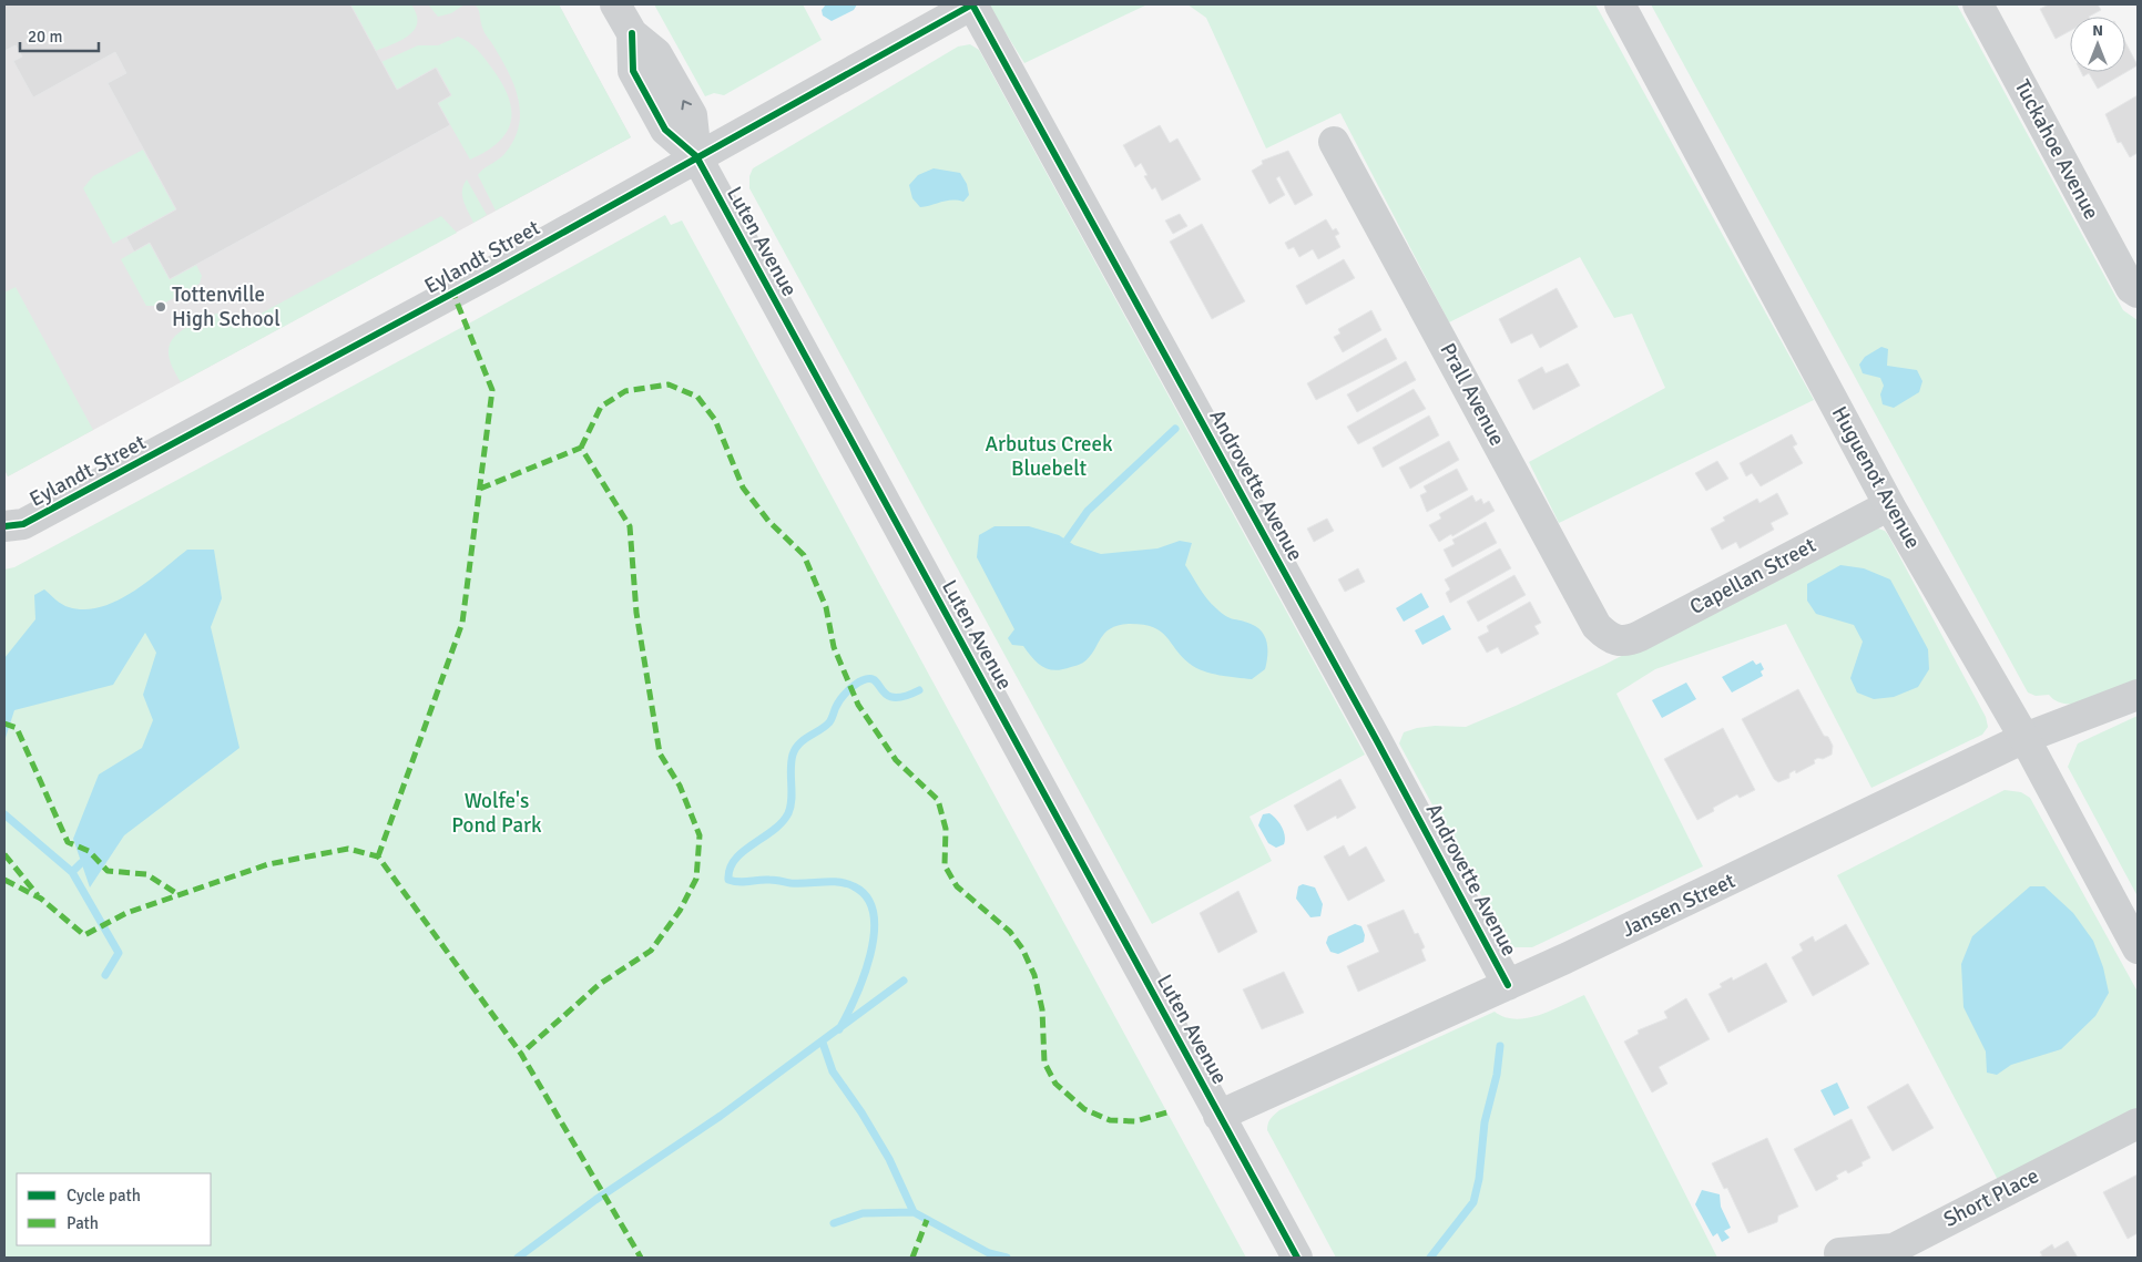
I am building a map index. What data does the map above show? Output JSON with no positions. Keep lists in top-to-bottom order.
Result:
{
  "streets": {
    "street": [
      "Tuckahoe Avenue",
      "Luten Avenue",
      "Eylandt Street",
      "Prall Avenue",
      "Huguenot Avenue",
      "Androvette Avenue",
      "Capellan Street",
      "Jansen Street",
      "Short Place"
    ]
  },
  "crossings": [
    ["Luten Avenue", "Eylandt Street"],
    ["Luten Avenue", "Jansen Street"],
    ["Eylandt Street", "Androvette Avenue"],
    ["Prall Avenue", "Capellan Street"],
    ["Huguenot Avenue", "Capellan Street"],
    ["Huguenot Avenue", "Jansen Street"],
    ["Androvette Avenue", "Jansen Street"]
  ],
  "parks": ["Arbutus Creek Bluebelt", "Wolfe's Pond Park"],
  "places": ["Tottenville High School"],
  "legend": ["Cycle path", "Path"],
  "scale_bar": "20 m",
  "north": "top"
}
